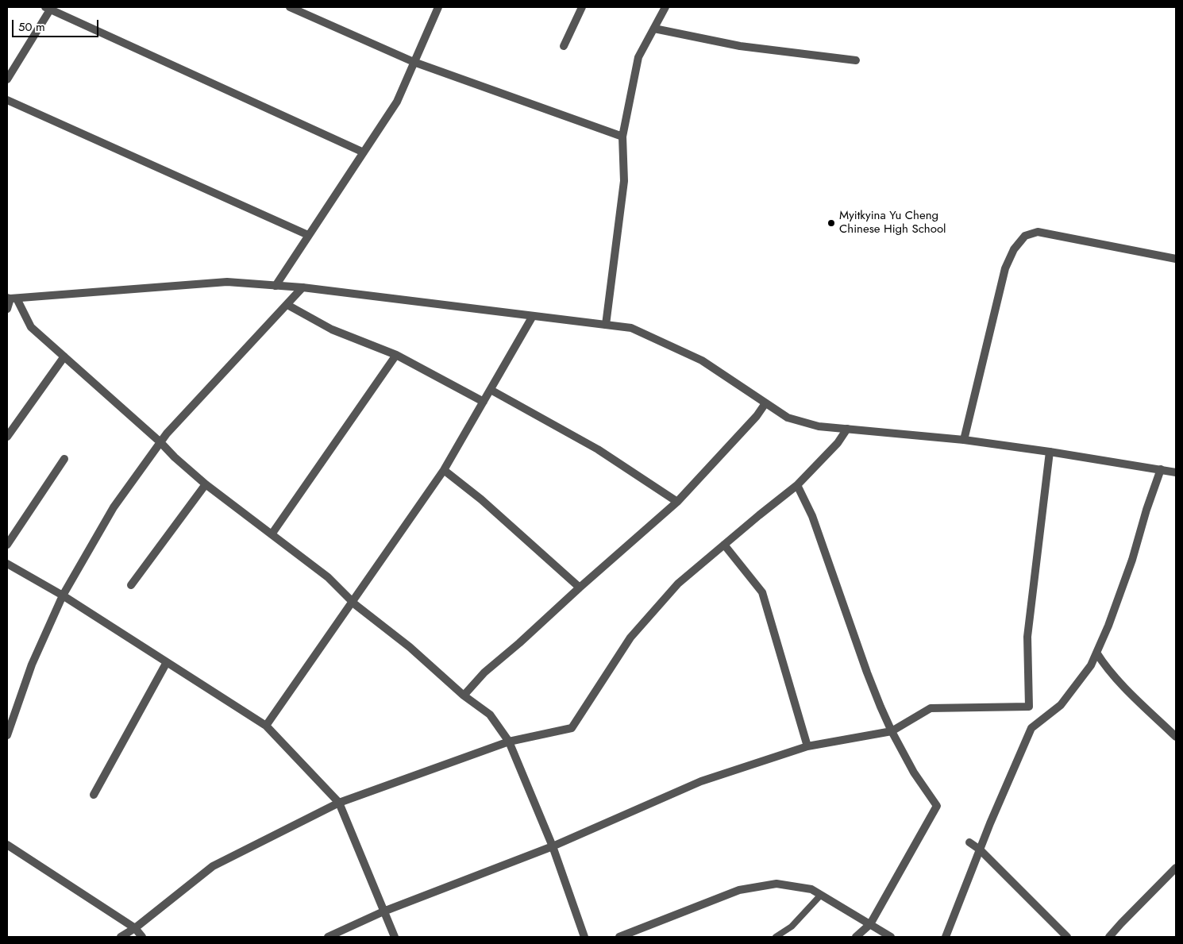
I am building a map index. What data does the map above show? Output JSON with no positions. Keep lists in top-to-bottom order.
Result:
{
  "places": ["Myitkyina Yu Cheng Chinese High School"],
  "scale_bar": "50 m"
}
